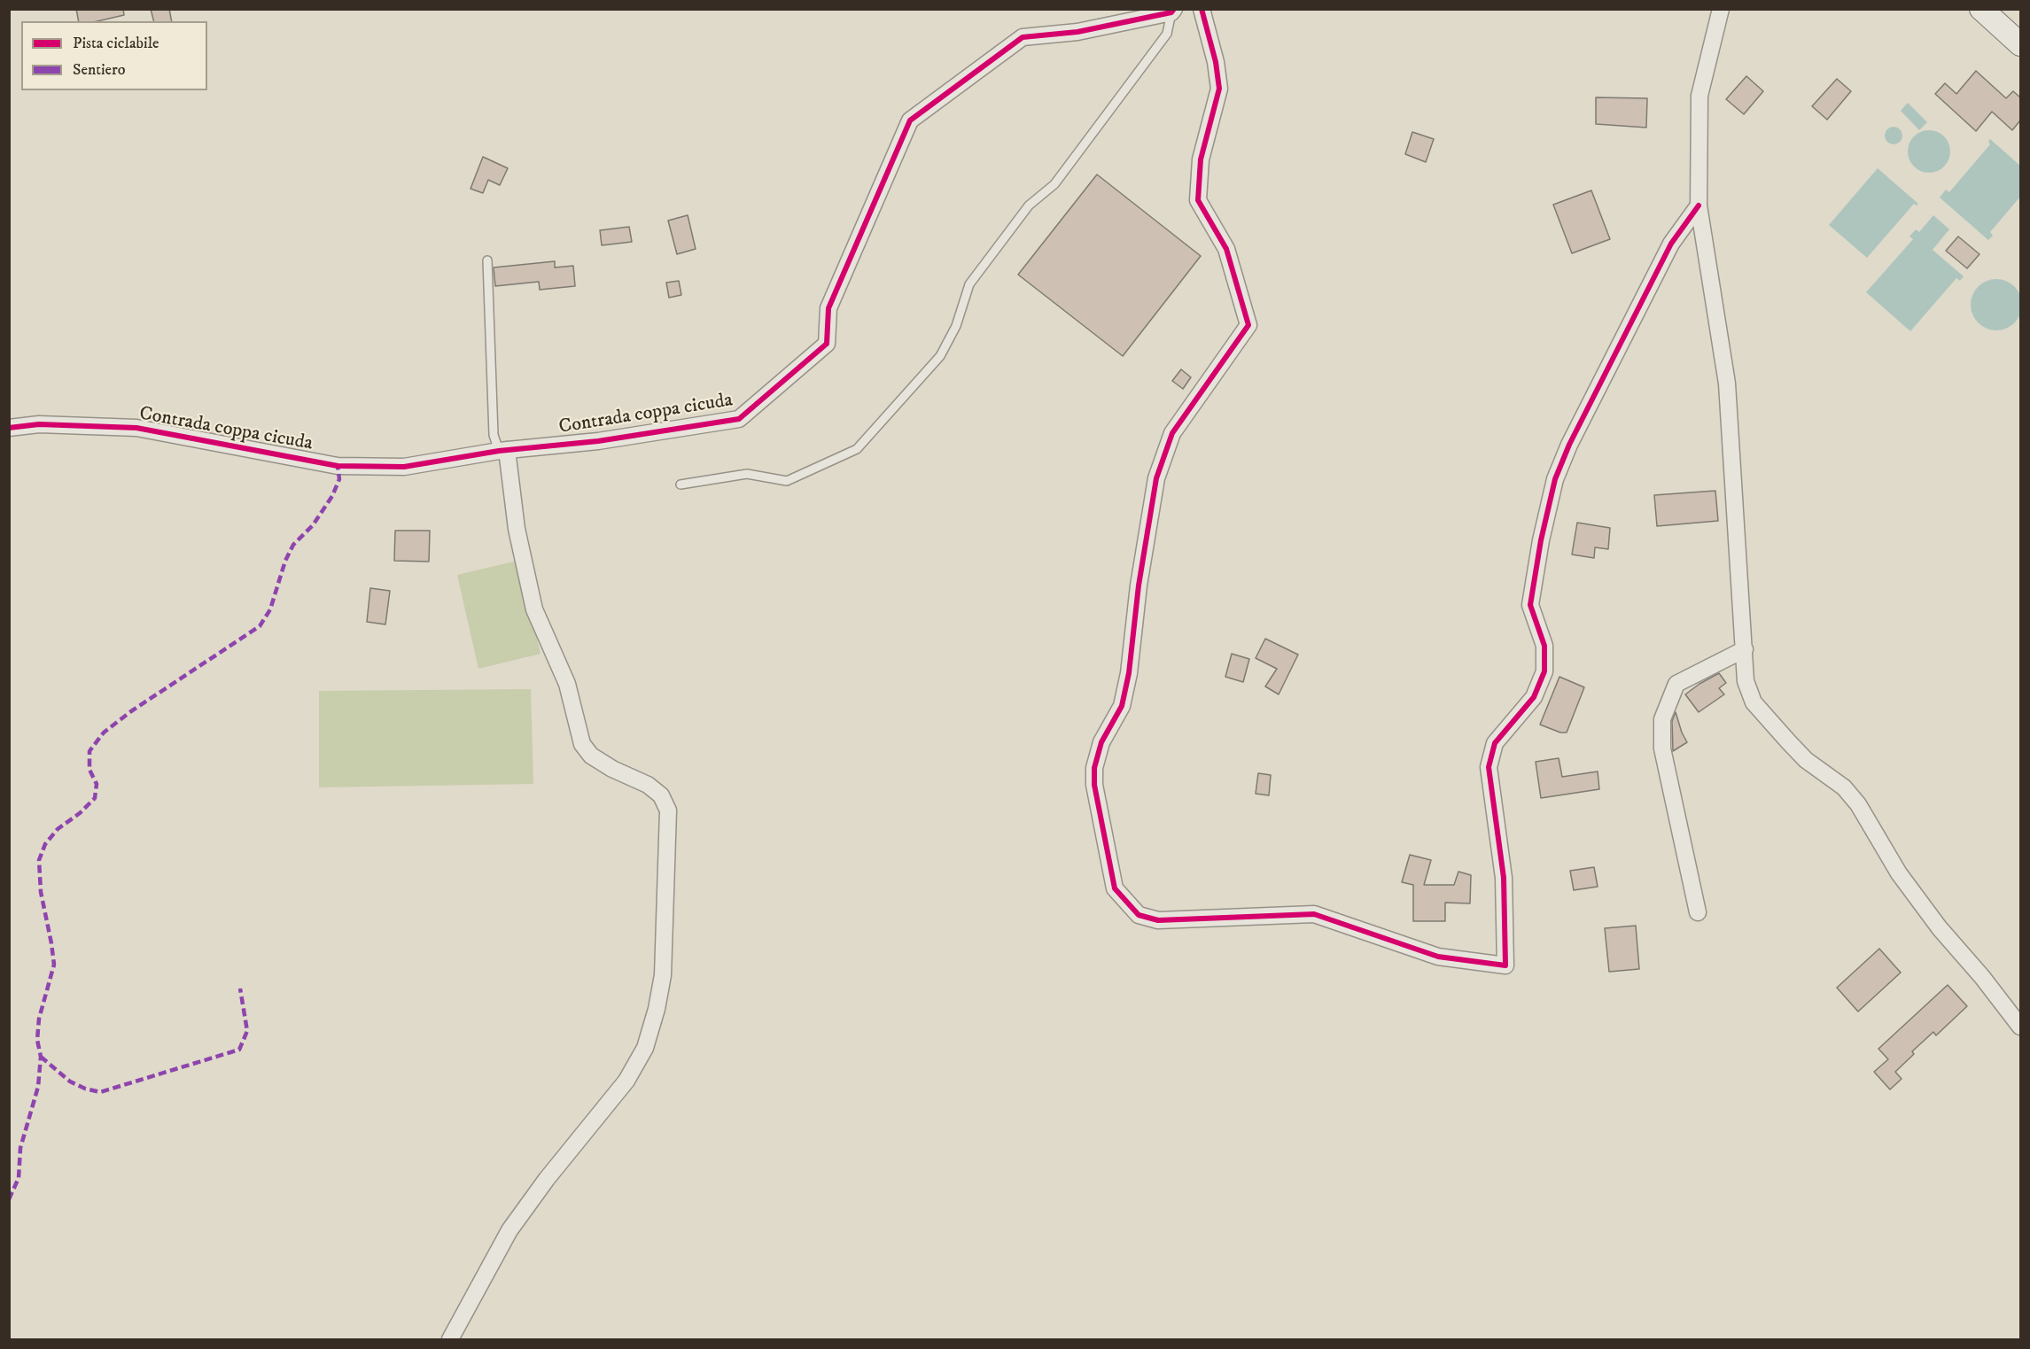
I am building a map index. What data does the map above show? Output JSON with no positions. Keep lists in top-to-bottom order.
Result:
{
  "streets": {
    "street": ["Contrada coppa cicuda"]
  },
  "legend": ["Pista ciclabile", "Sentiero"]
}
